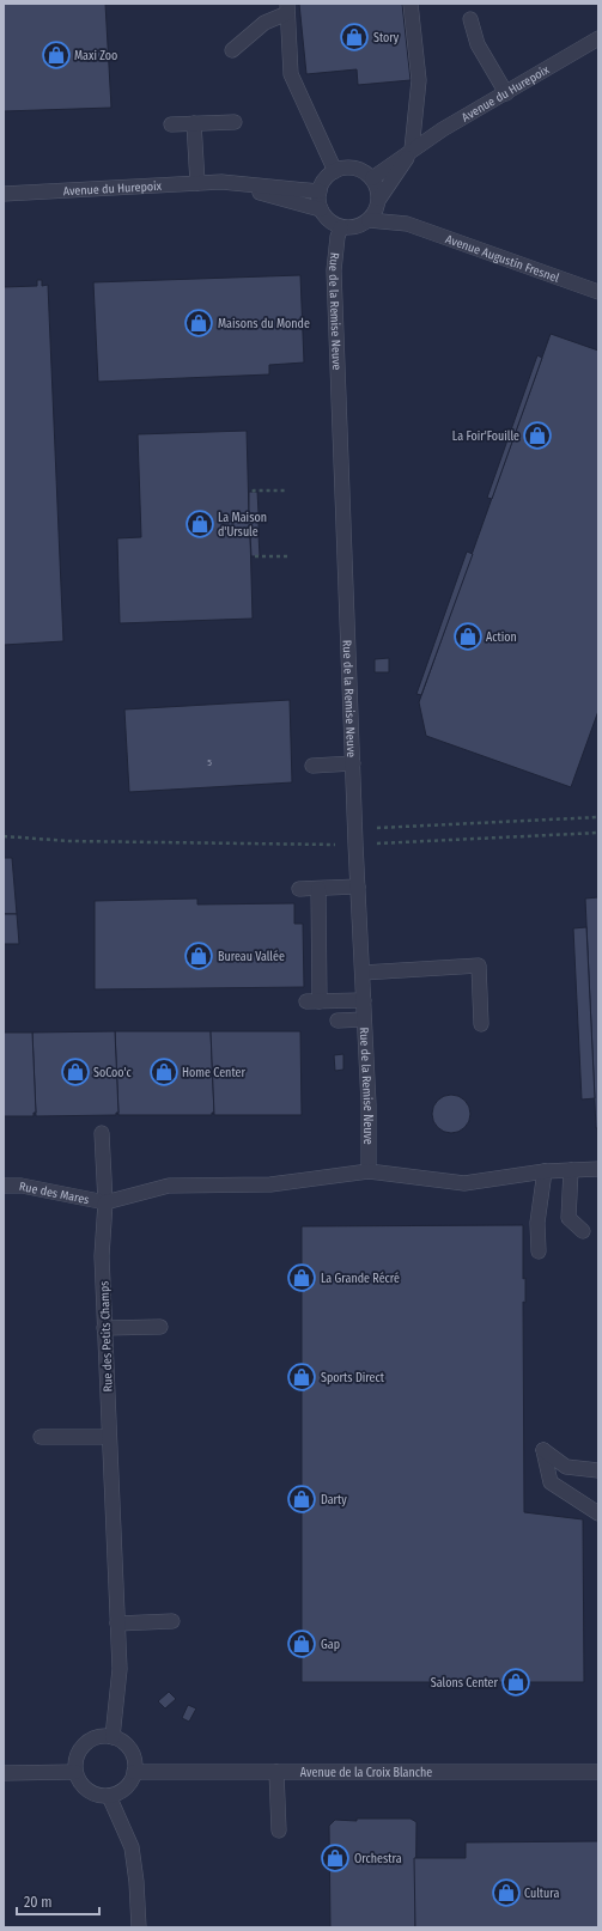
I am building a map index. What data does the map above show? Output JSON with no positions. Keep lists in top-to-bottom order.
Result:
{
  "streets": {
    "street": [
      "Avenue du Hurepoix",
      "Avenue Augustin Fresnel",
      "Rue de la Remise Neuve",
      "Rue des Mares",
      "Rue des Petits Champs",
      "Avenue de la Croix Blanche"
    ]
  },
  "crossings": [
    ["Avenue du Hurepoix", "Avenue Augustin Fresnel"],
    ["Avenue du Hurepoix", "Rue de la Remise Neuve"],
    ["Avenue Augustin Fresnel", "Rue de la Remise Neuve"],
    ["Rue des Mares", "Rue des Petits Champs"],
    ["Rue des Petits Champs", "Avenue de la Croix Blanche"]
  ],
  "places": {
    "shop": [
      "Story",
      "Maxi Zoo",
      "Maisons du Monde",
      "La Foir'Fouille",
      "La Maison d'Ursule",
      "Action",
      "Bureau Vallée",
      "SoCoo'c",
      "Home Center",
      "La Grande Récré",
      "Sports Direct",
      "Darty",
      "Gap",
      "Salons Center",
      "Orchestra",
      "Cultura"
    ]
  },
  "house_numbers": ["5"],
  "scale_bar": "20 m"
}
